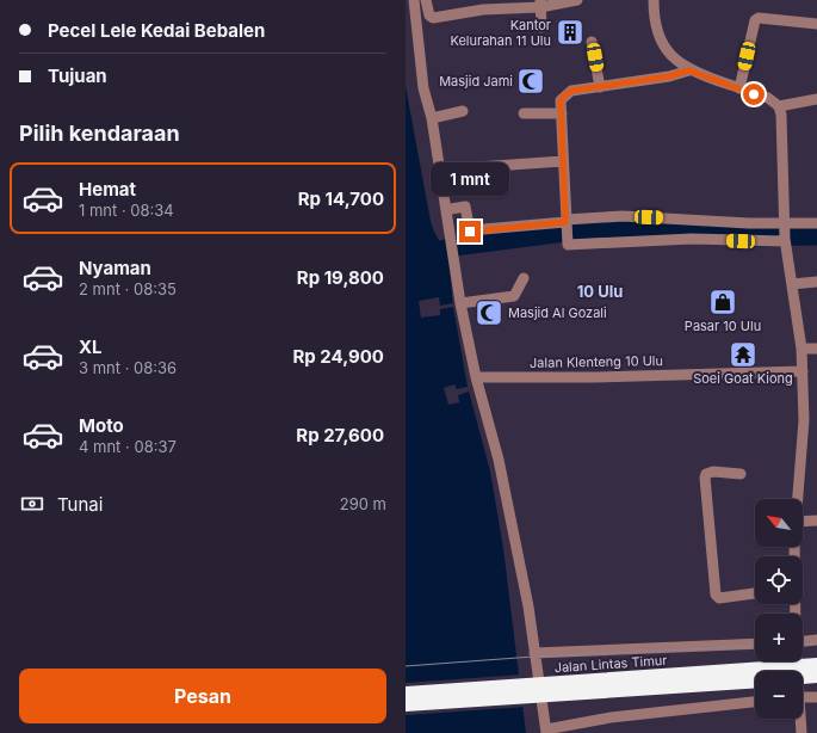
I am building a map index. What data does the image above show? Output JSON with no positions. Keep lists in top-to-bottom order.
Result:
{
  "streets": {
    "highway": ["Jalan Lintas Timur"],
    "street": ["Jalan Klenteng 10 Ulu"]
  },
  "districts": ["10 Ulu"],
  "places": {
    "building": ["Kantor Kelurahan 11 Ulu"],
    "mosque": ["Masjid Jami", "Masjid Al Gozali"],
    "shop": ["Pasar 10 Ulu"],
    "temple": ["Soei Goat Kiong"]
  },
  "north": "top left",
  "page": {
    "banner": ["Pecel Lele Kedai Bebalen", "Tujuan"],
    "heading": "Pilih kendaraan",
    "list": [
      {
        "name": "Hemat",
        "note": "1 mnt · 08:34",
        "value": "Rp 14,700"
      },
      {
        "name": "Nyaman",
        "note": "2 mnt · 08:35",
        "value": "Rp 19,800"
      },
      {
        "name": "XL",
        "note": "3 mnt · 08:36",
        "value": "Rp 24,900"
      },
      {
        "name": "Moto",
        "note": "4 mnt · 08:37",
        "value": "Rp 27,600"
      }
    ],
    "bubble": "1 mnt",
    "pay": ["Tunai", "290 m"],
    "map_buttons": ["+", "−"],
    "buttons": "Pesan"
  }
}
